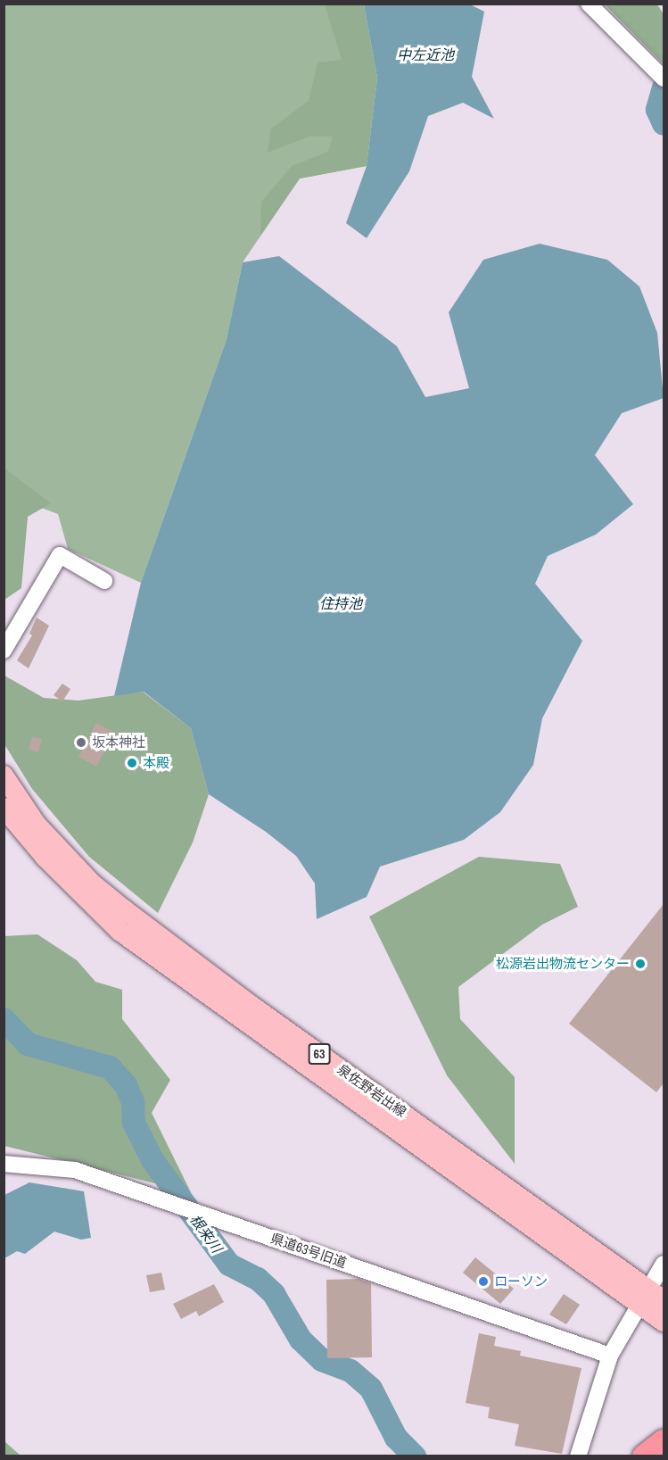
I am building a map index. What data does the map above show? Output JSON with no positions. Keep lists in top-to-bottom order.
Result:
{
  "streets": {
    "main road": ["63", "泉佐野岩出線"],
    "street": ["県道63号旧道"]
  },
  "water": ["中左近池", "住持池", "根来川"],
  "places": [
    "坂本神社",
    "本殿",
    "松源岩出物流センター",
    "ローソン"
  ]
}
